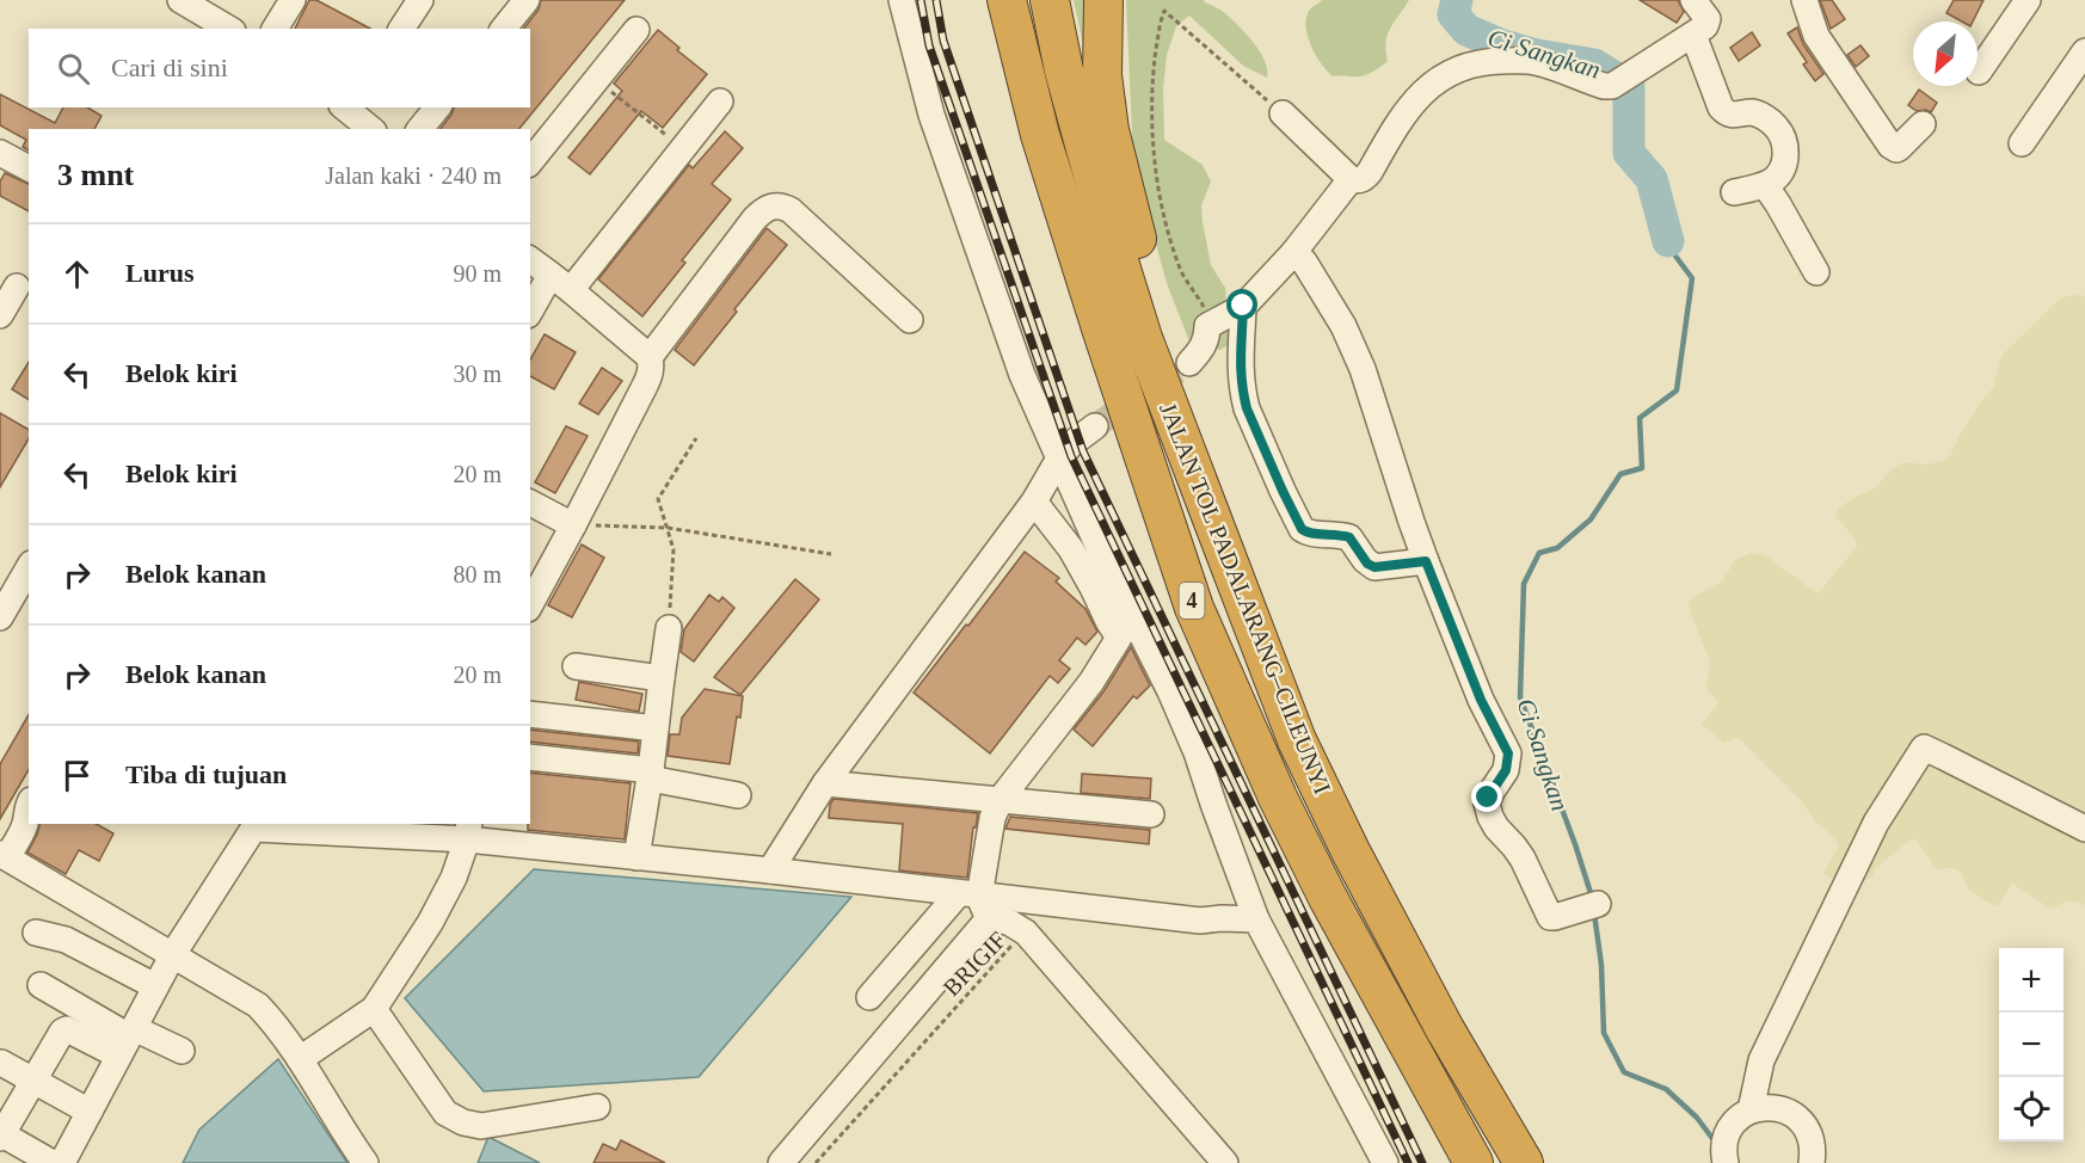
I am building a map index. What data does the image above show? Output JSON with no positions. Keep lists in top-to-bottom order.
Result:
{
  "streets": {
    "highway": ["JALAN TOL PADALARANG–CILEUNYI", "4"],
    "path": ["BRIGIF"]
  },
  "water": ["Ci Sangkan"],
  "north": "bottom left",
  "page": {
    "search": "Cari di sini",
    "heading": ["3 mnt", "Jalan kaki · 240 m"],
    "list": [
      ["Lurus", "90 m"],
      ["Belok kiri", "30 m"],
      ["Belok kiri", "20 m"],
      ["Belok kanan", "80 m"],
      ["Belok kanan", "20 m"],
      "Tiba di tujuan"
    ],
    "map_buttons": ["+", "−"]
  }
}
